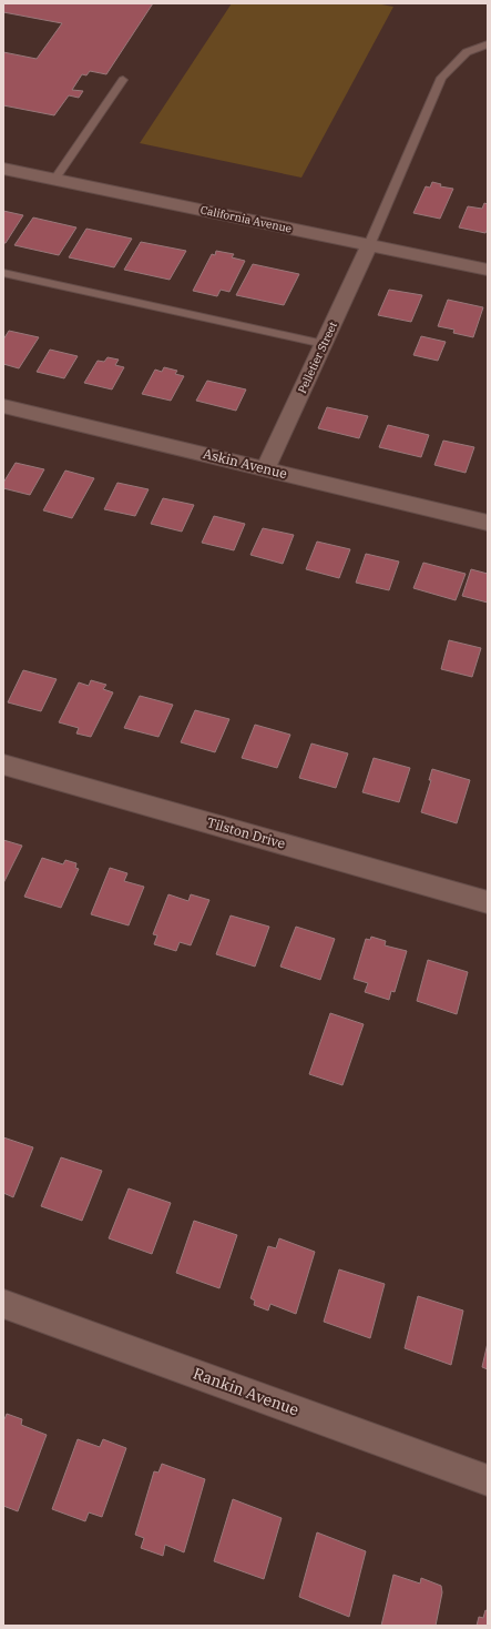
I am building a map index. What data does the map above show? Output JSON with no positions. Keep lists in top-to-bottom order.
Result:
{
  "streets": {
    "street": [
      "California Avenue",
      "Pelletier Street",
      "Askin Avenue",
      "Tilston Drive",
      "Rankin Avenue"
    ]
  },
  "crossings": [
    ["California Avenue", "Pelletier Street"],
    ["Pelletier Street", "Askin Avenue"]
  ]
}
